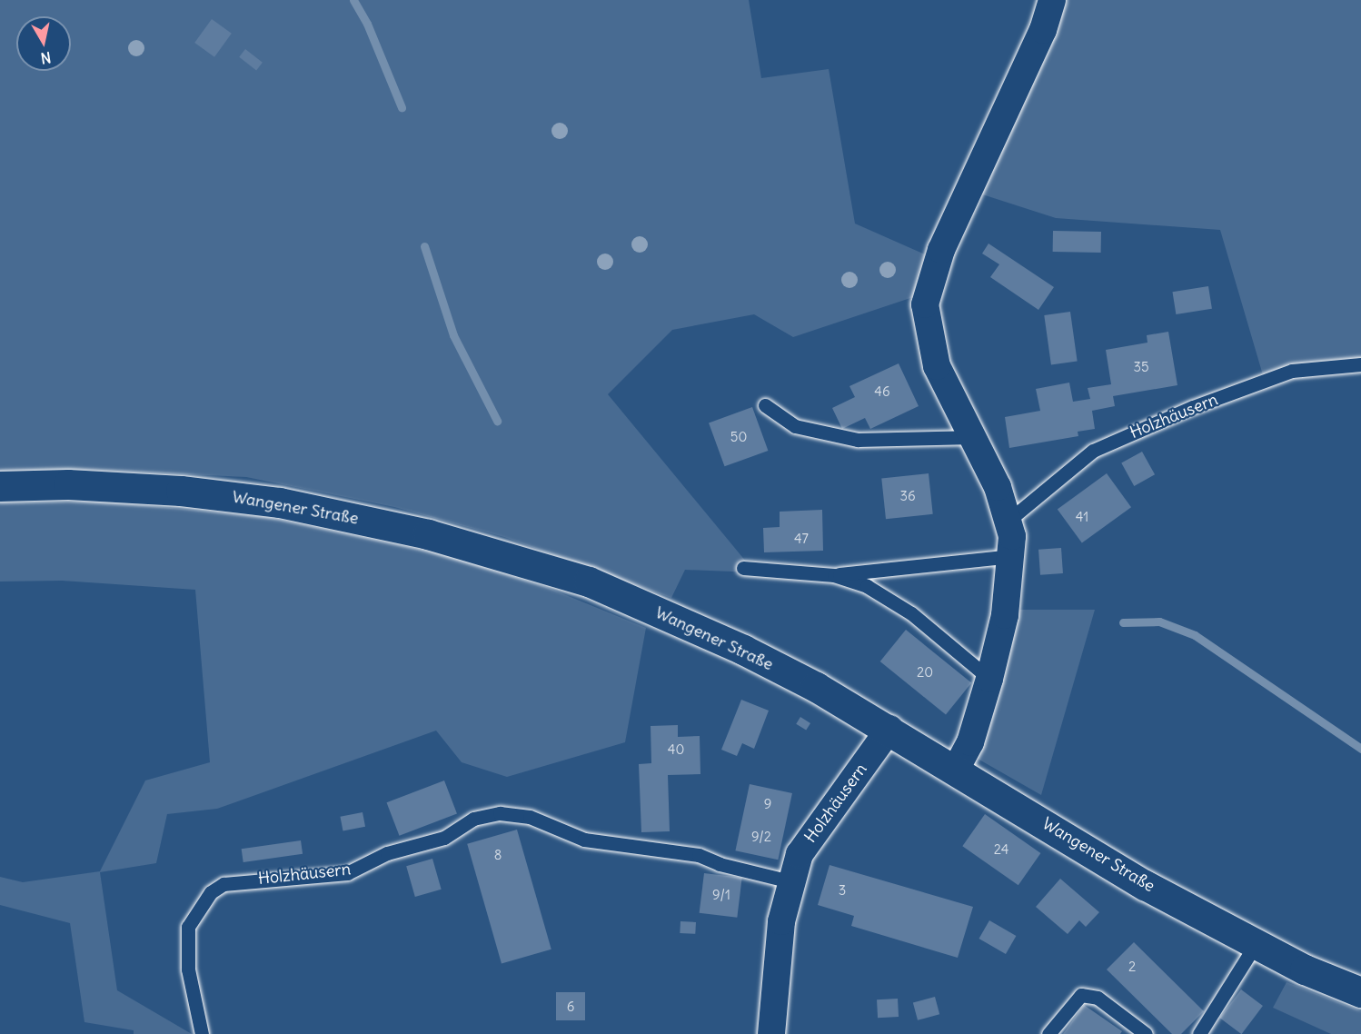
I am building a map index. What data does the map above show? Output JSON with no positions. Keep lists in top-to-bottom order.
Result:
{
  "streets": {
    "main road": ["Wangener Straße"],
    "street": ["Holzhäusern"]
  },
  "crossings": [
    ["Holzhäusern", "Wangener Straße"]
  ],
  "house_numbers": [
    "35",
    "46",
    "50",
    "36",
    "41",
    "47",
    "20",
    "40",
    "9",
    "9/2",
    "24",
    "8",
    "3",
    "9/1",
    "2",
    "6"
  ],
  "north": "bottom"
}
